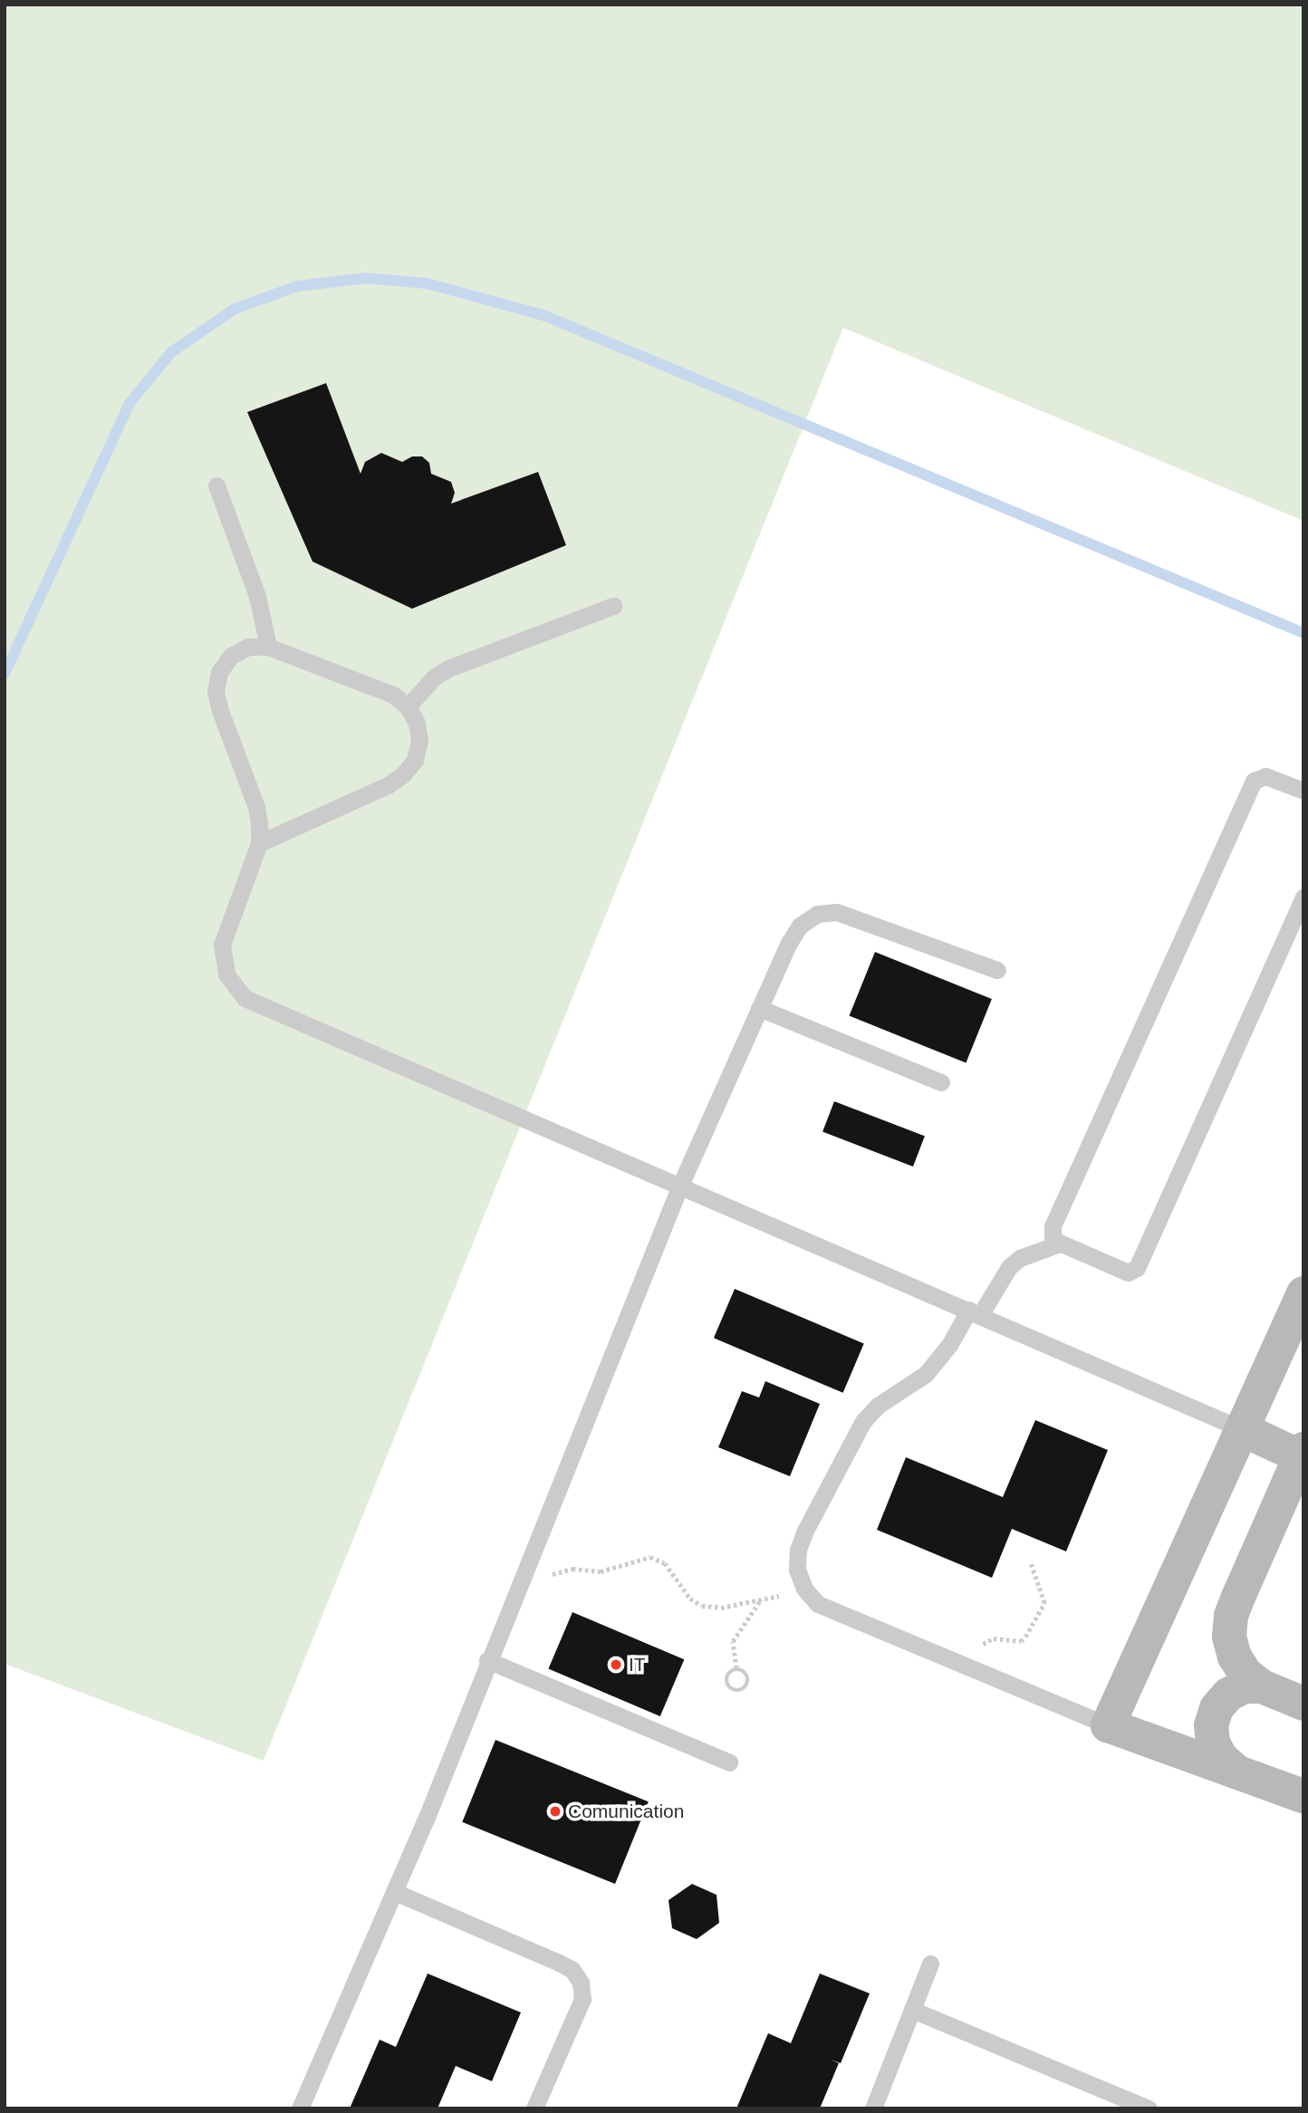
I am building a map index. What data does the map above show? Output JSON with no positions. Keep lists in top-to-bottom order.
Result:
{
  "places": ["IT", "Comunication"]
}
